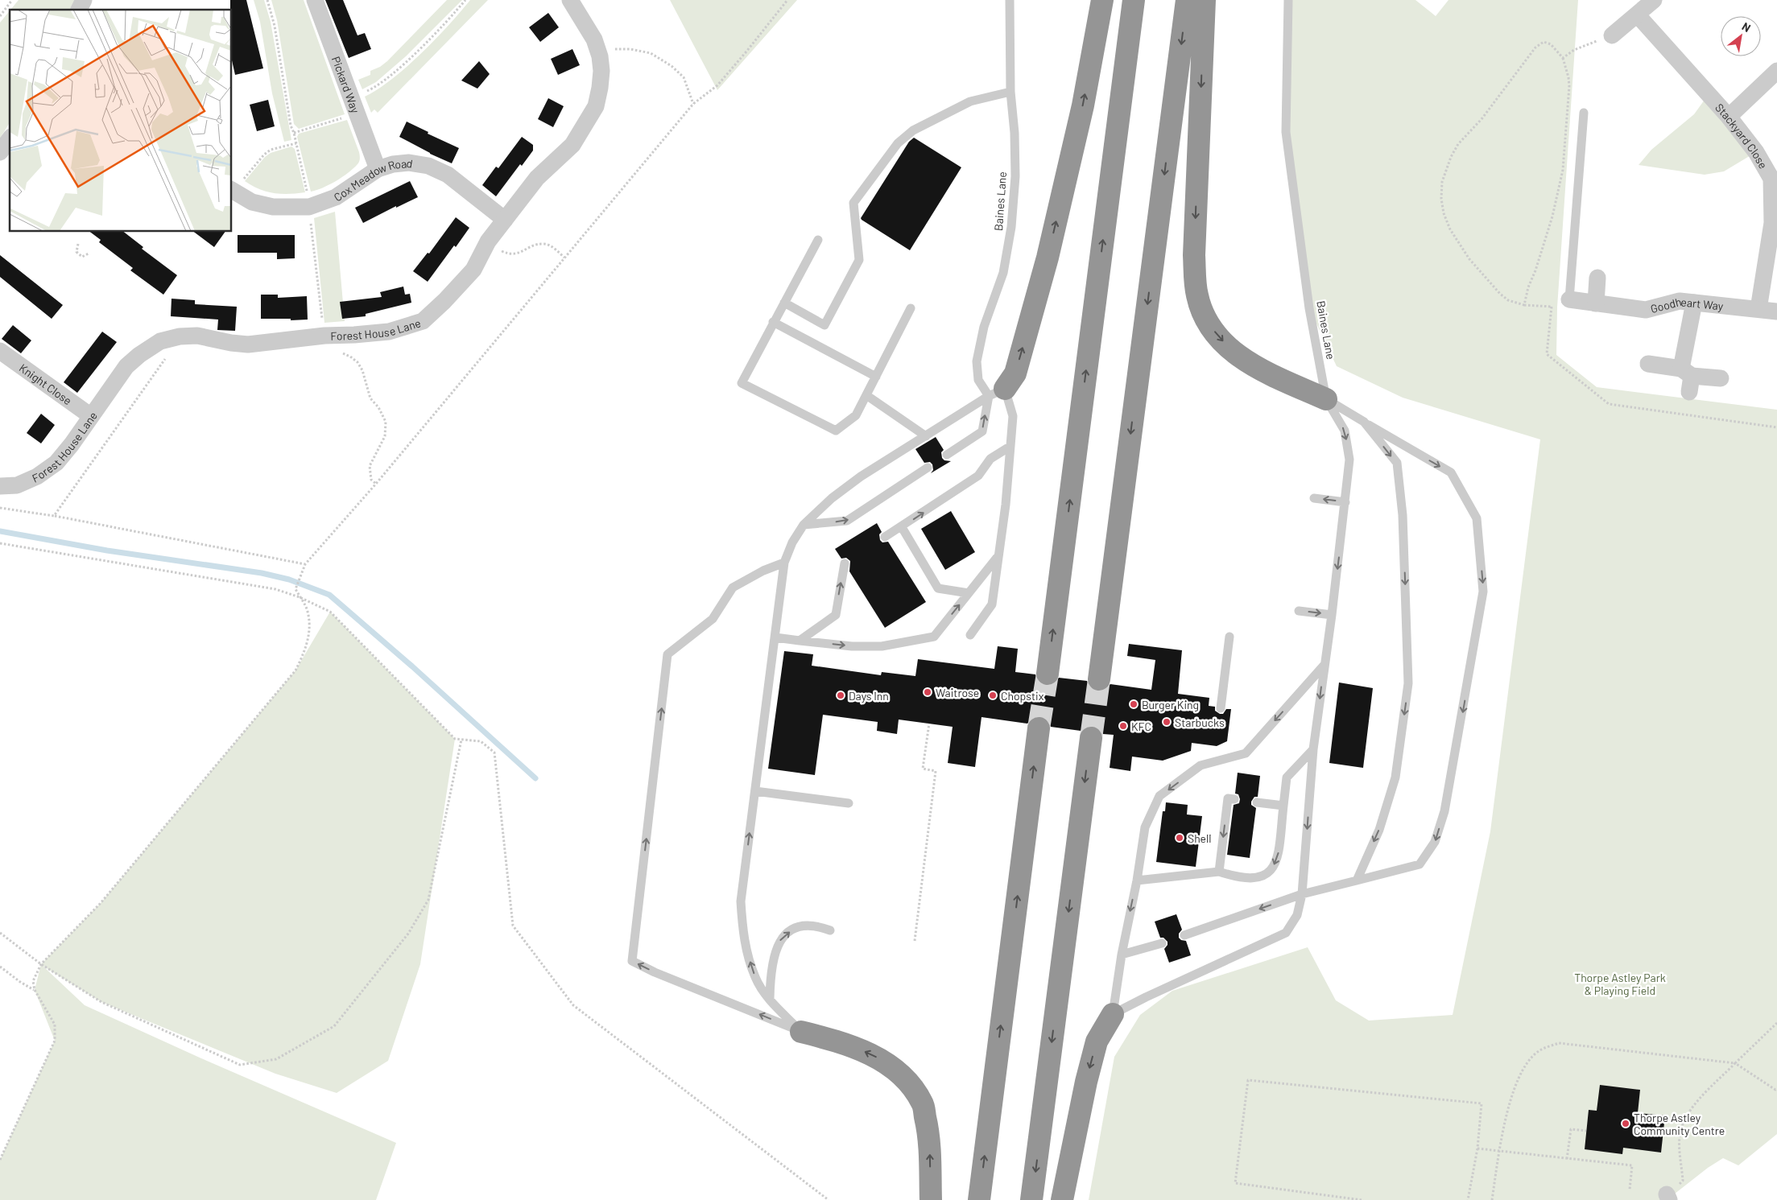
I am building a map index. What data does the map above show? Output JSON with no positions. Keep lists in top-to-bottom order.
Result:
{
  "streets": {
    "street": [
      "Pickard Way",
      "Stackyard Close",
      "Cox Meadow Road",
      "Goodheart Way",
      "Forest House Lane",
      "Knight Close"
    ],
    "lane": ["Baines Lane"]
  },
  "crossings": [
    ["Pickard Way", "Cox Meadow Road"],
    ["Stackyard Close", "Goodheart Way"],
    ["Cox Meadow Road", "Forest House Lane"],
    ["Forest House Lane", "Knight Close"]
  ],
  "parks": ["Thorpe Astley Park & Playing Field"],
  "places": [
    "Waitrose",
    "Days Inn",
    "Chopstix",
    "Burger King",
    "Starbucks",
    "KFC",
    "Shell",
    "Thorpe Astley Community Centre"
  ],
  "north": "top right"
}
